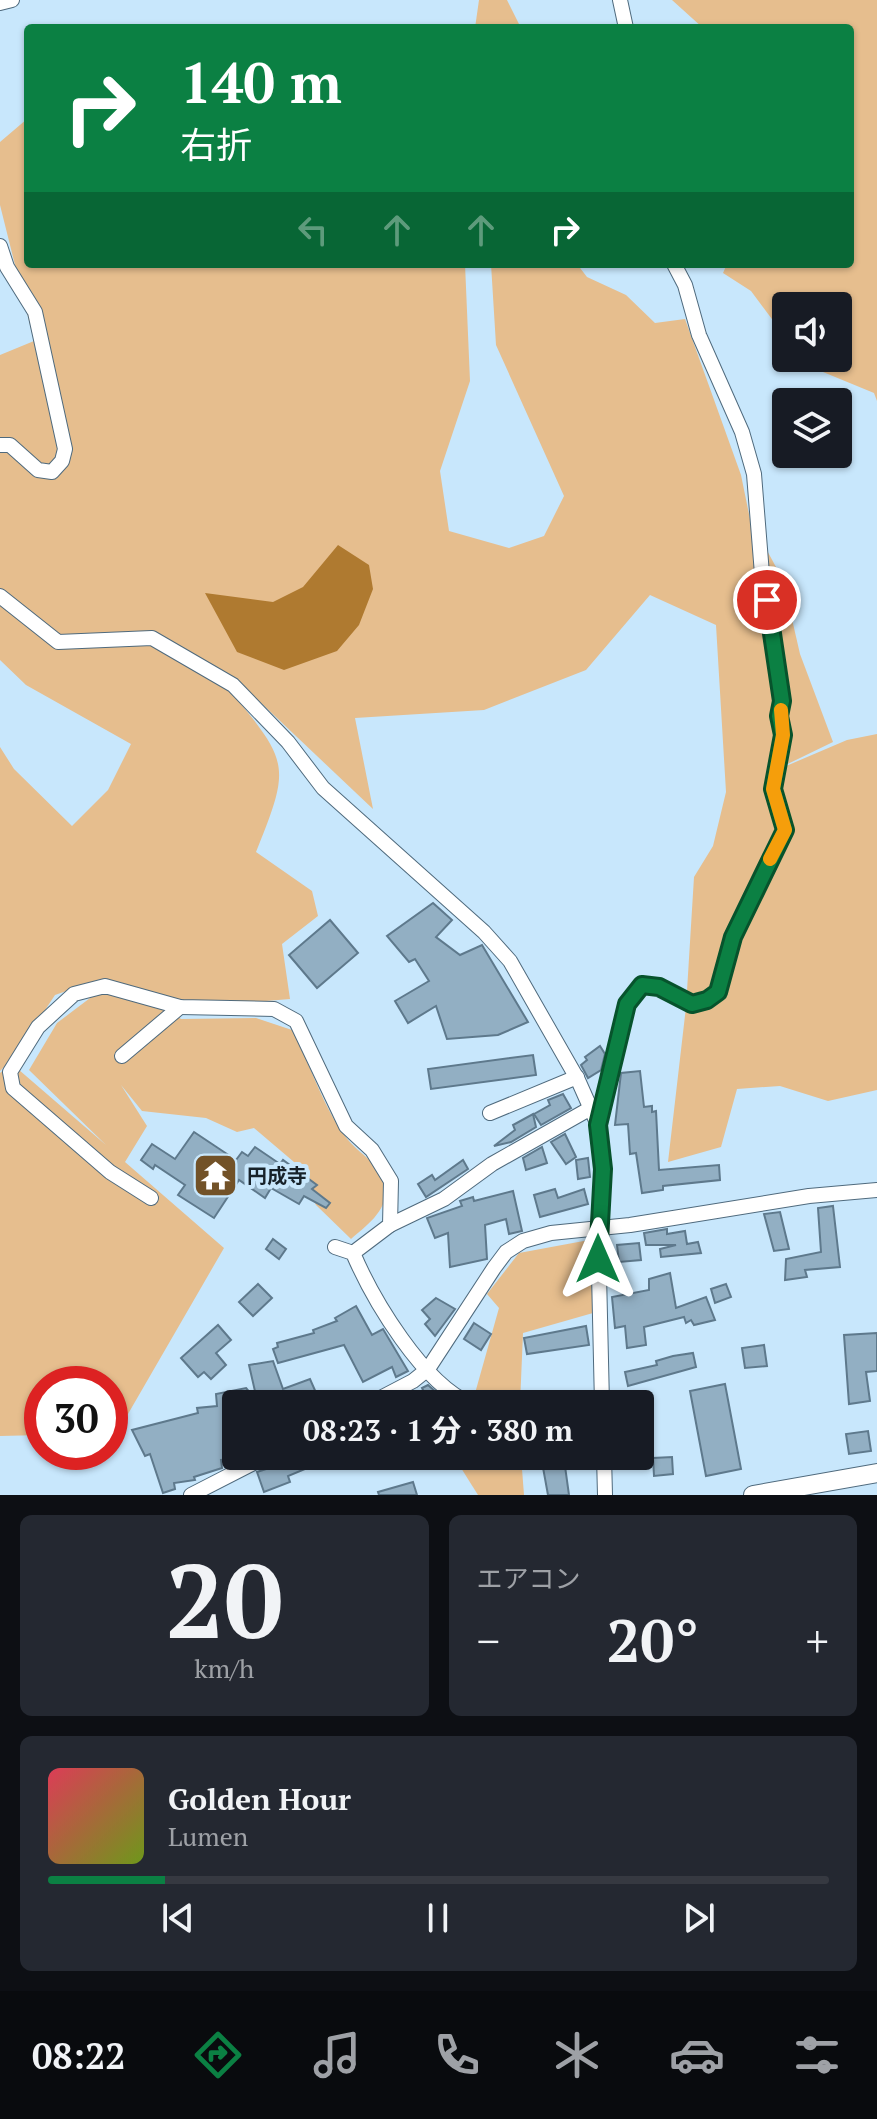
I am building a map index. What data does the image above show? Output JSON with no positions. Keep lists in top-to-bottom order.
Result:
{
  "places": {
    "temple": ["円成寺"]
  },
  "page": {
    "turn": ["140 m", "右折"],
    "limit": "30",
    "trip": "08:23 · 1 分 · 380 m",
    "tile": [
      ["20", "km/h"],
      "エアコン"
    ],
    "heat": ["−", "20°", "+"],
    "song": ["Golden Hour", "Lumen"],
    "tabs": "08:22"
  }
}
